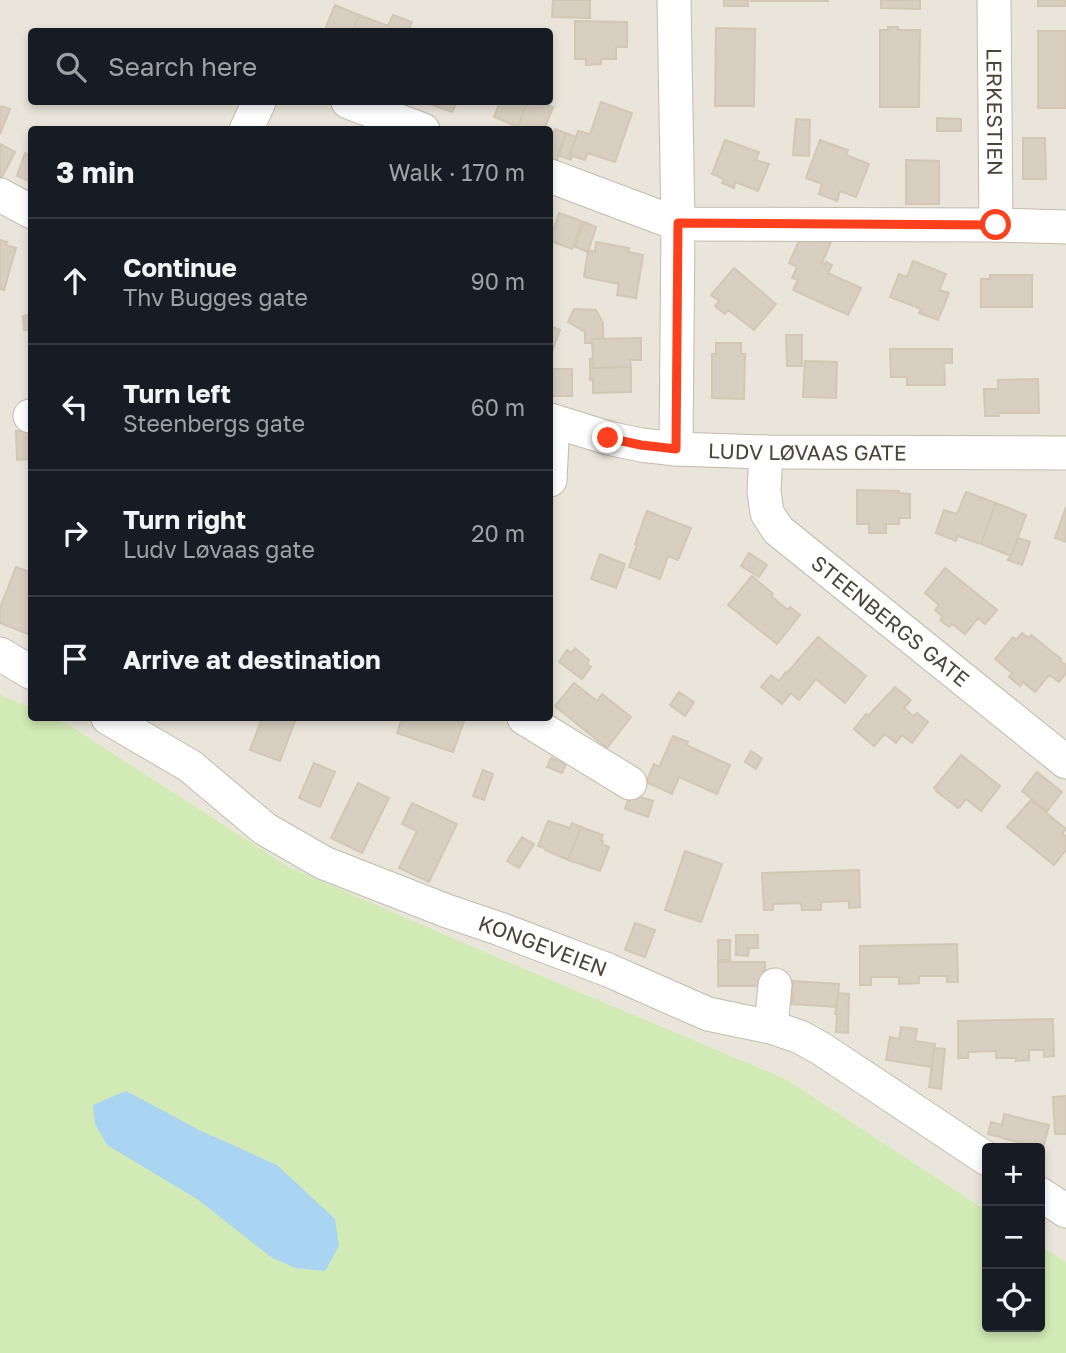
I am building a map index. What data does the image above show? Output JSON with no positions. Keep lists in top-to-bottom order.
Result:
{
  "streets": {
    "street": [
      "LERKESTIEN",
      "LUDV LØVAAS GATE",
      "STEENBERGS GATE",
      "KONGEVEIEN"
    ]
  },
  "crossings": [
    ["LUDV LØVAAS GATE", "STEENBERGS GATE"]
  ],
  "page": {
    "search": "Search here",
    "heading": ["3 min", "Walk · 170 m"],
    "list": [
      ["Continue", "Thv Bugges gate", "90 m"],
      ["Turn left", "Steenbergs gate", "60 m"],
      ["Turn right", "Ludv Løvaas gate", "20 m"],
      "Arrive at destination"
    ],
    "map_buttons": ["+", "−"]
  }
}
